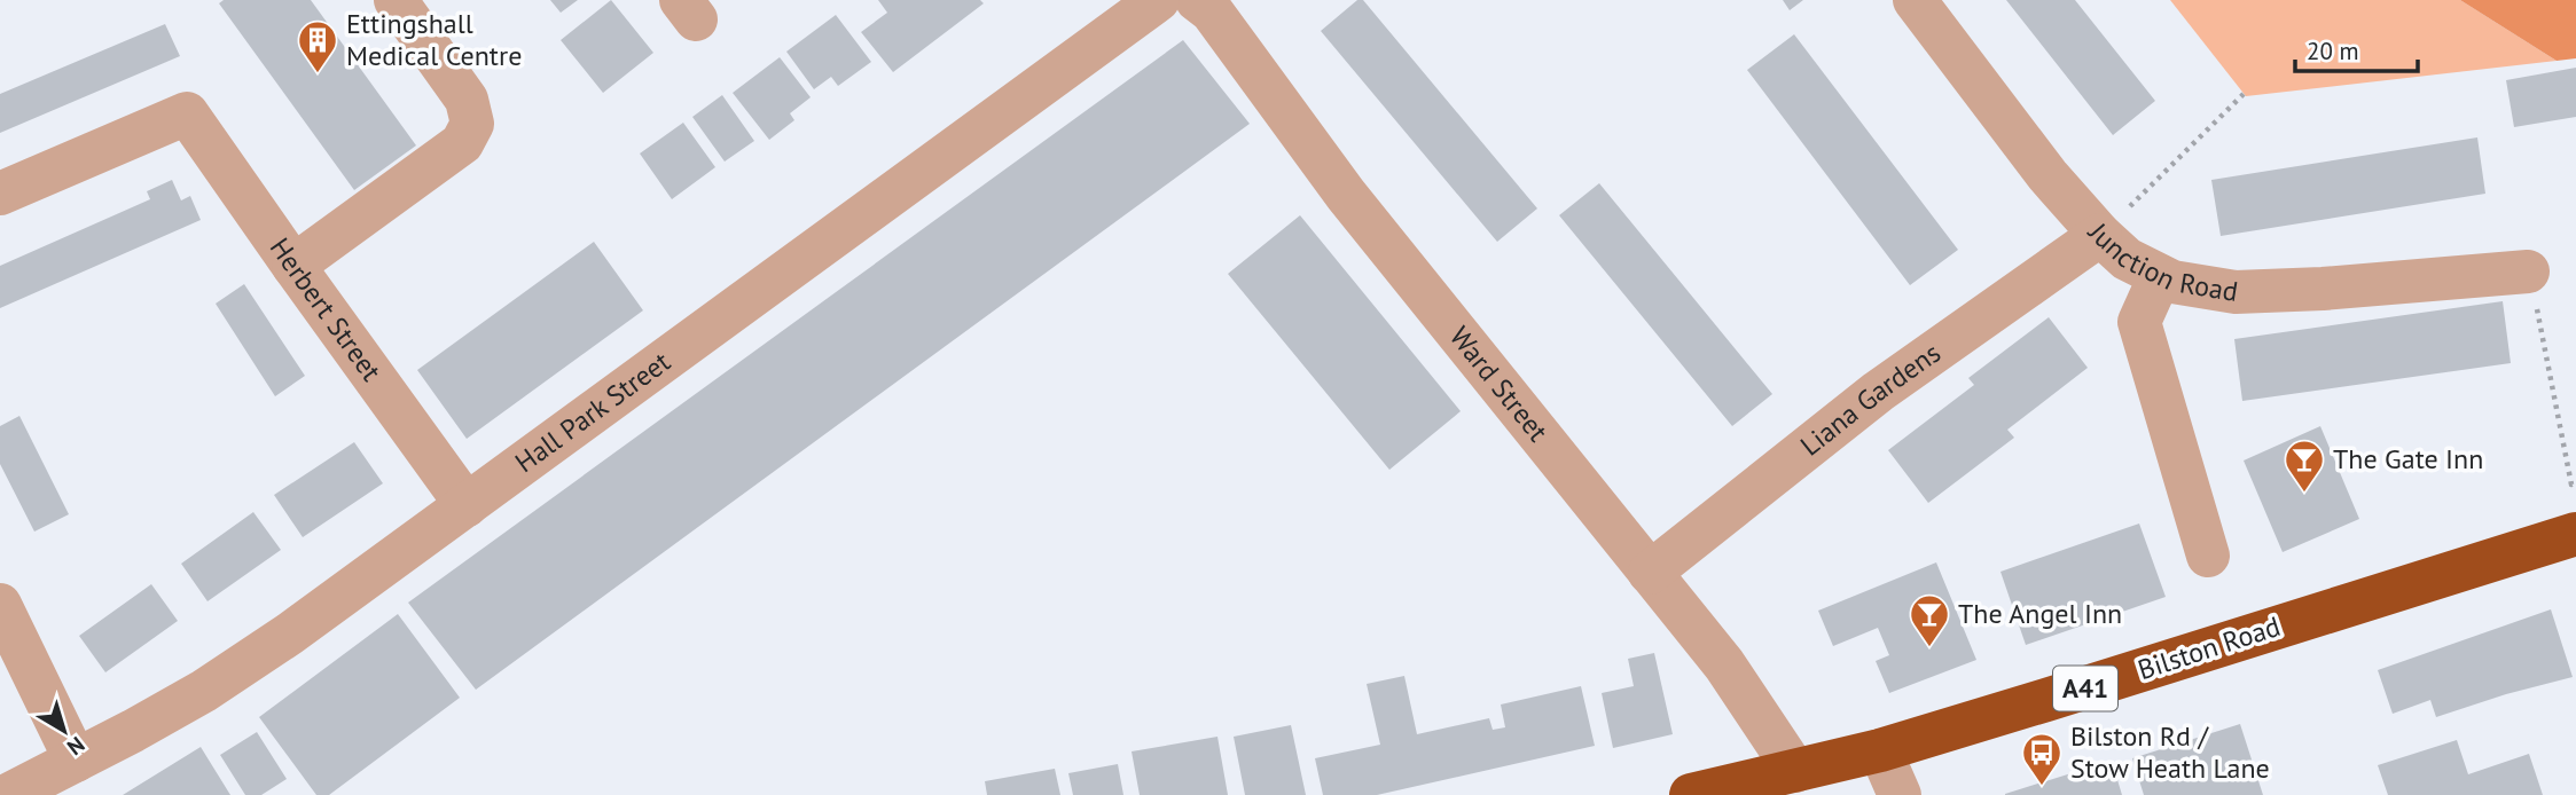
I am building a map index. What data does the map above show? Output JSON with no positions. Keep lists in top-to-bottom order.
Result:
{
  "streets": {
    "highway": ["Bilston Road", "A41"],
    "street": [
      "Junction Road",
      "Herbert Street",
      "Ward Street",
      "Liana Gardens",
      "Hall Park Street"
    ]
  },
  "crossings": [
    ["Junction Road", "Liana Gardens"],
    ["Herbert Street", "Hall Park Street"],
    ["Ward Street", "Liana Gardens"],
    ["Ward Street", "Bilston Road"],
    ["Ward Street", "A41"],
    ["Bilston Road", "A41"]
  ],
  "places": {
    "building": ["Ettingshall Medical Centre"],
    "bar": ["The Gate Inn", "The Angel Inn"],
    "bus stop": ["Bilston Rd / Stow Heath Lane"]
  },
  "scale_bar": "20 m",
  "north": "bottom right"
}
